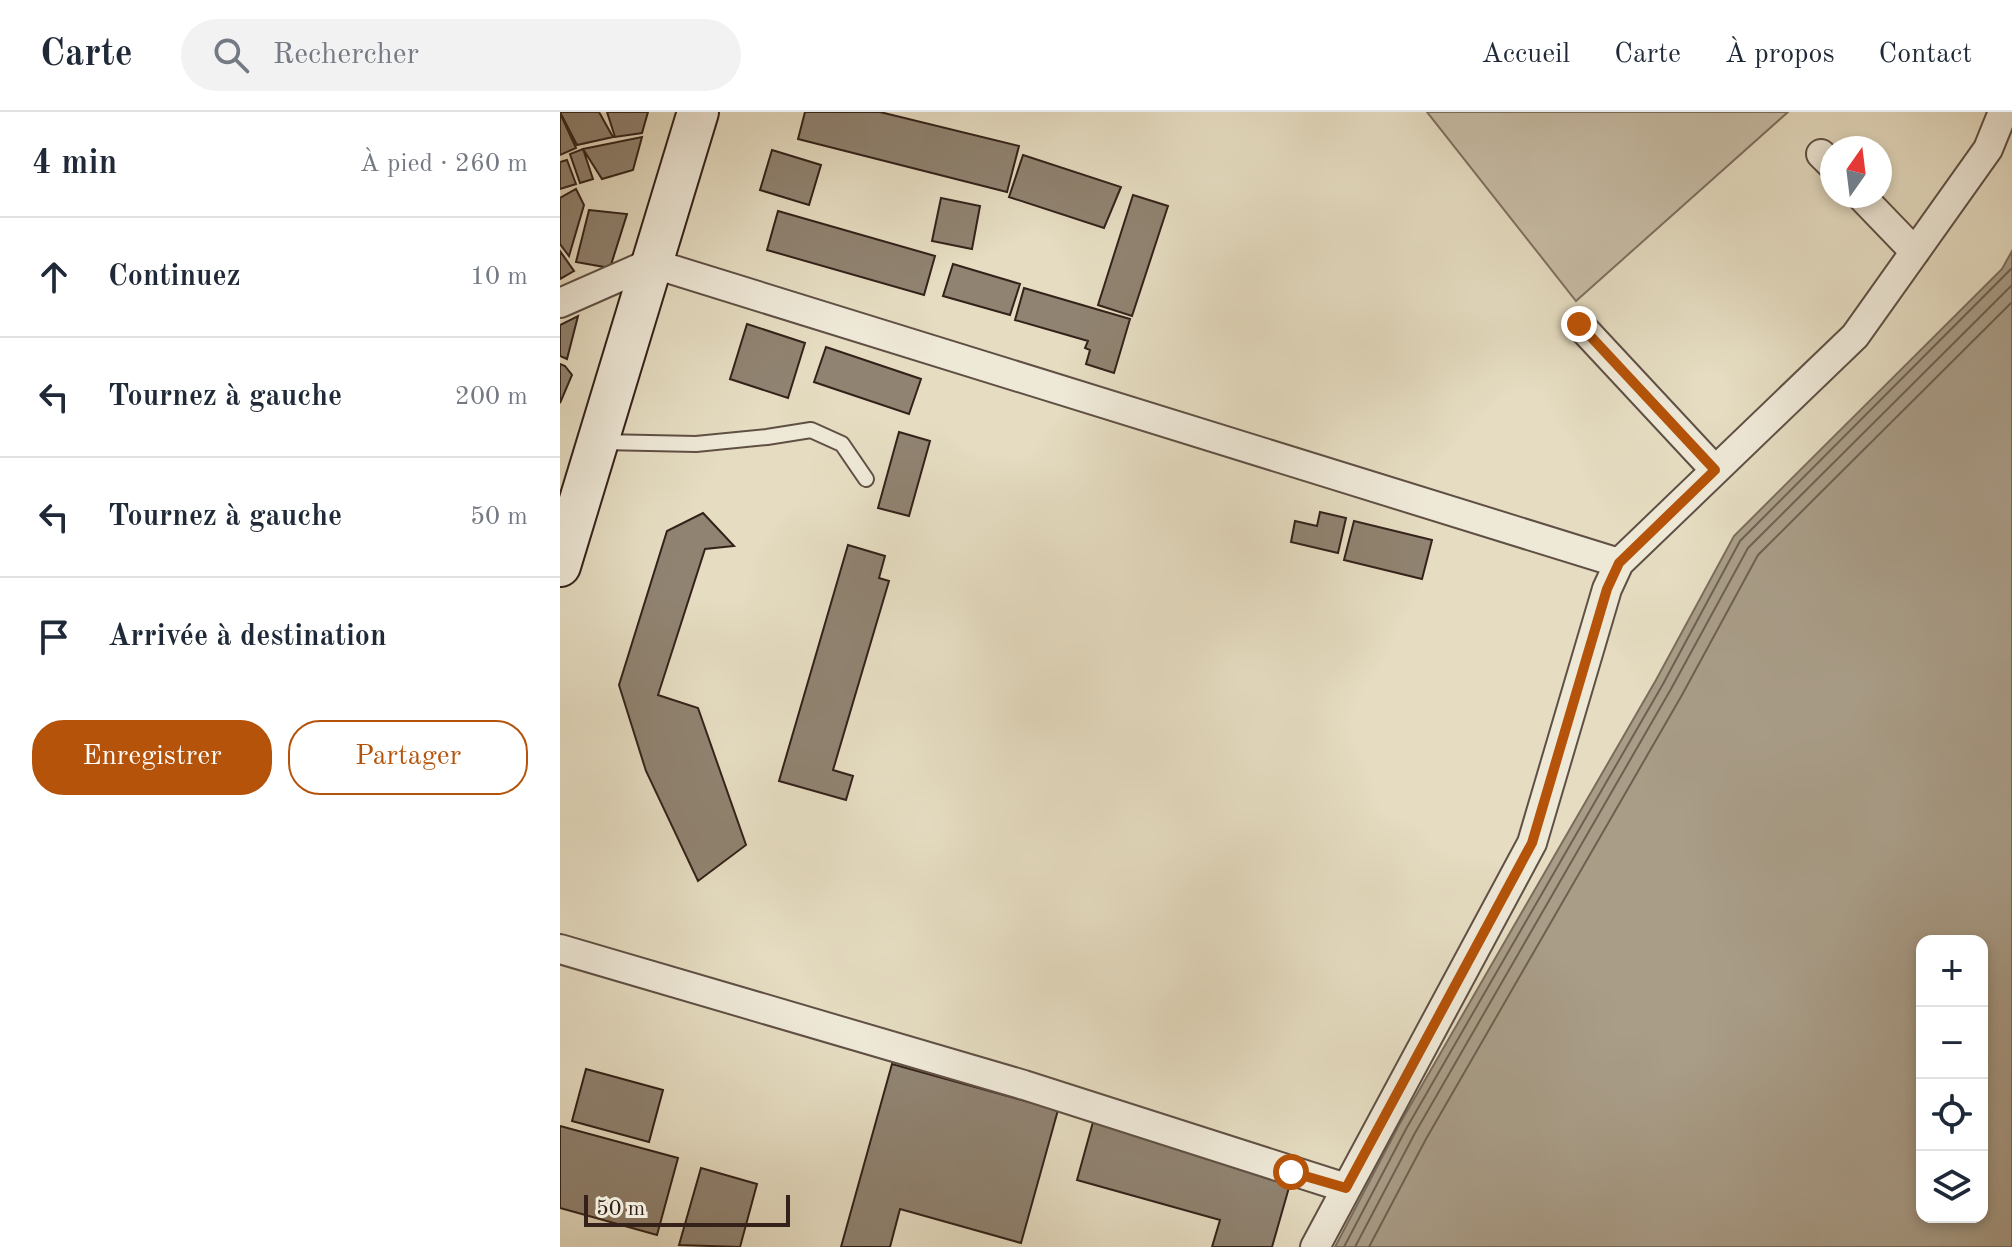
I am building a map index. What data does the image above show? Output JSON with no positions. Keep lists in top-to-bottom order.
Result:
{
  "scale_bar": "50 m",
  "north": "top",
  "page": {
    "header": "Carte",
    "search": "Rechercher",
    "nav": [
      "Accueil",
      "Carte",
      "À propos",
      "Contact"
    ],
    "heading": ["4 min", "À pied · 260 m"],
    "list": [
      ["Continuez", "10 m"],
      ["Tournez à gauche", "200 m"],
      ["Tournez à gauche", "50 m"],
      "Arrivée à destination"
    ],
    "buttons": ["Enregistrer", "Partager"],
    "map_buttons": ["+", "−"],
    "scale": "50 m"
  }
}
